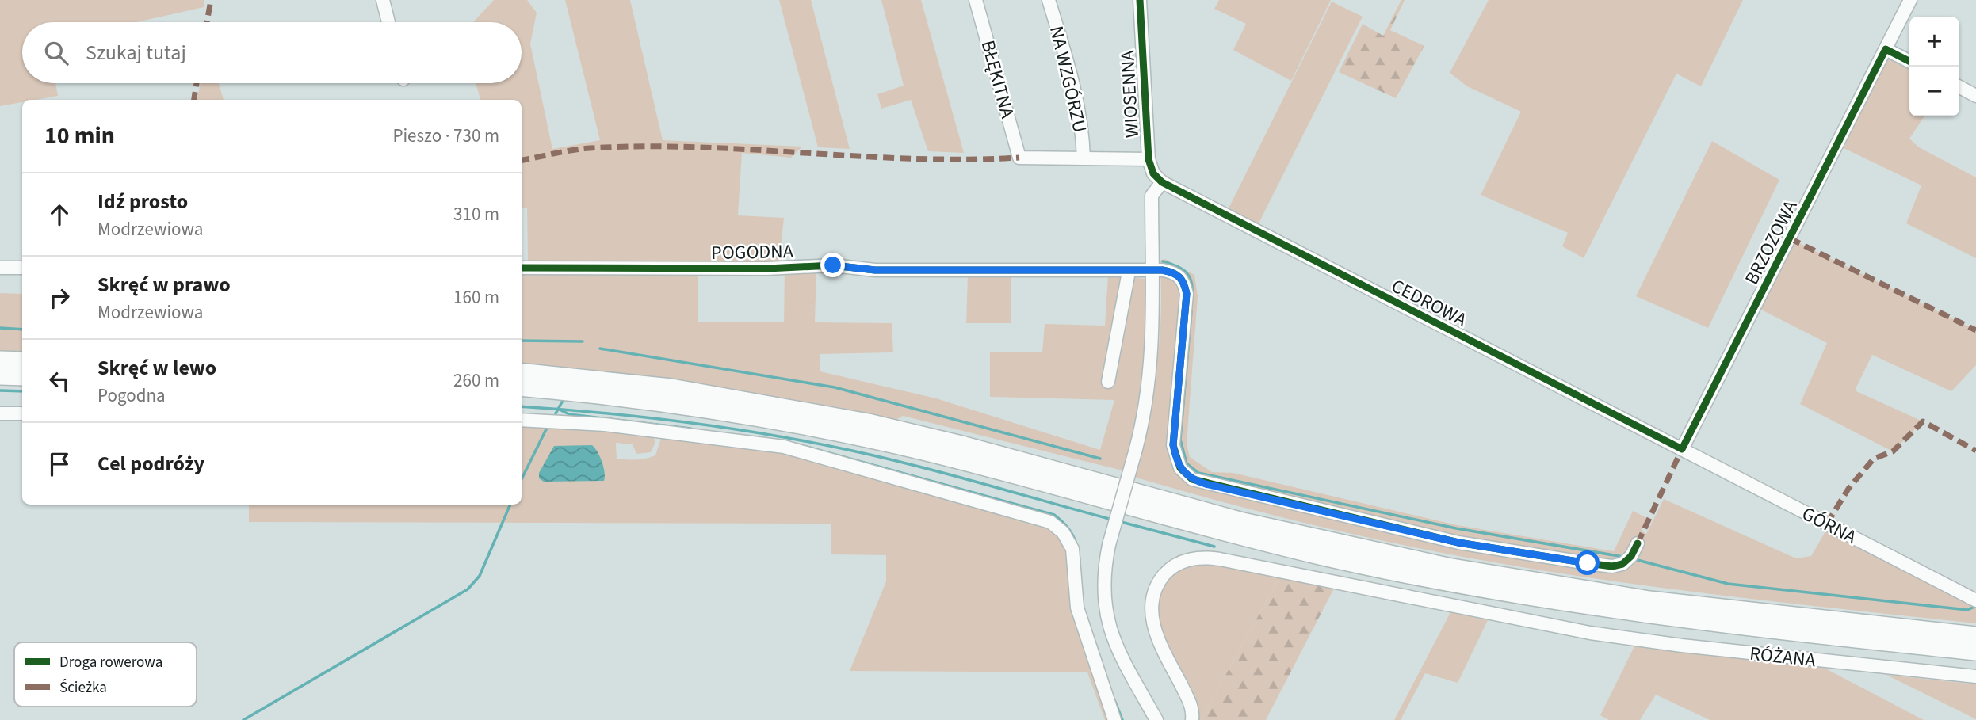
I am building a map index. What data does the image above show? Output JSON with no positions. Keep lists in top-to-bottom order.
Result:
{
  "streets": {
    "street": [
      "BŁĘKITNA",
      "NA WZGÓRZU",
      "WIOSENNA",
      "BRZOZOWA",
      "POGODNA",
      "CEDROWA",
      "GÓRNA",
      "RÓŻANA"
    ]
  },
  "crossings": [
    ["BŁĘKITNA", "NA WZGÓRZU"],
    ["WIOSENNA", "CEDROWA"],
    ["BRZOZOWA", "CEDROWA"],
    ["BRZOZOWA", "GÓRNA"],
    ["CEDROWA", "GÓRNA"]
  ],
  "legend": ["Droga rowerowa", "Ścieżka"],
  "page": {
    "map_buttons": ["+", "−"],
    "search": "Szukaj tutaj",
    "heading": ["10 min", "Pieszo · 730 m"],
    "list": [
      ["Idź prosto", "Modrzewiowa", "310 m"],
      ["Skręć w prawo", "Modrzewiowa", "160 m"],
      ["Skręć w lewo", "Pogodna", "260 m"],
      "Cel podróży"
    ]
  }
}
